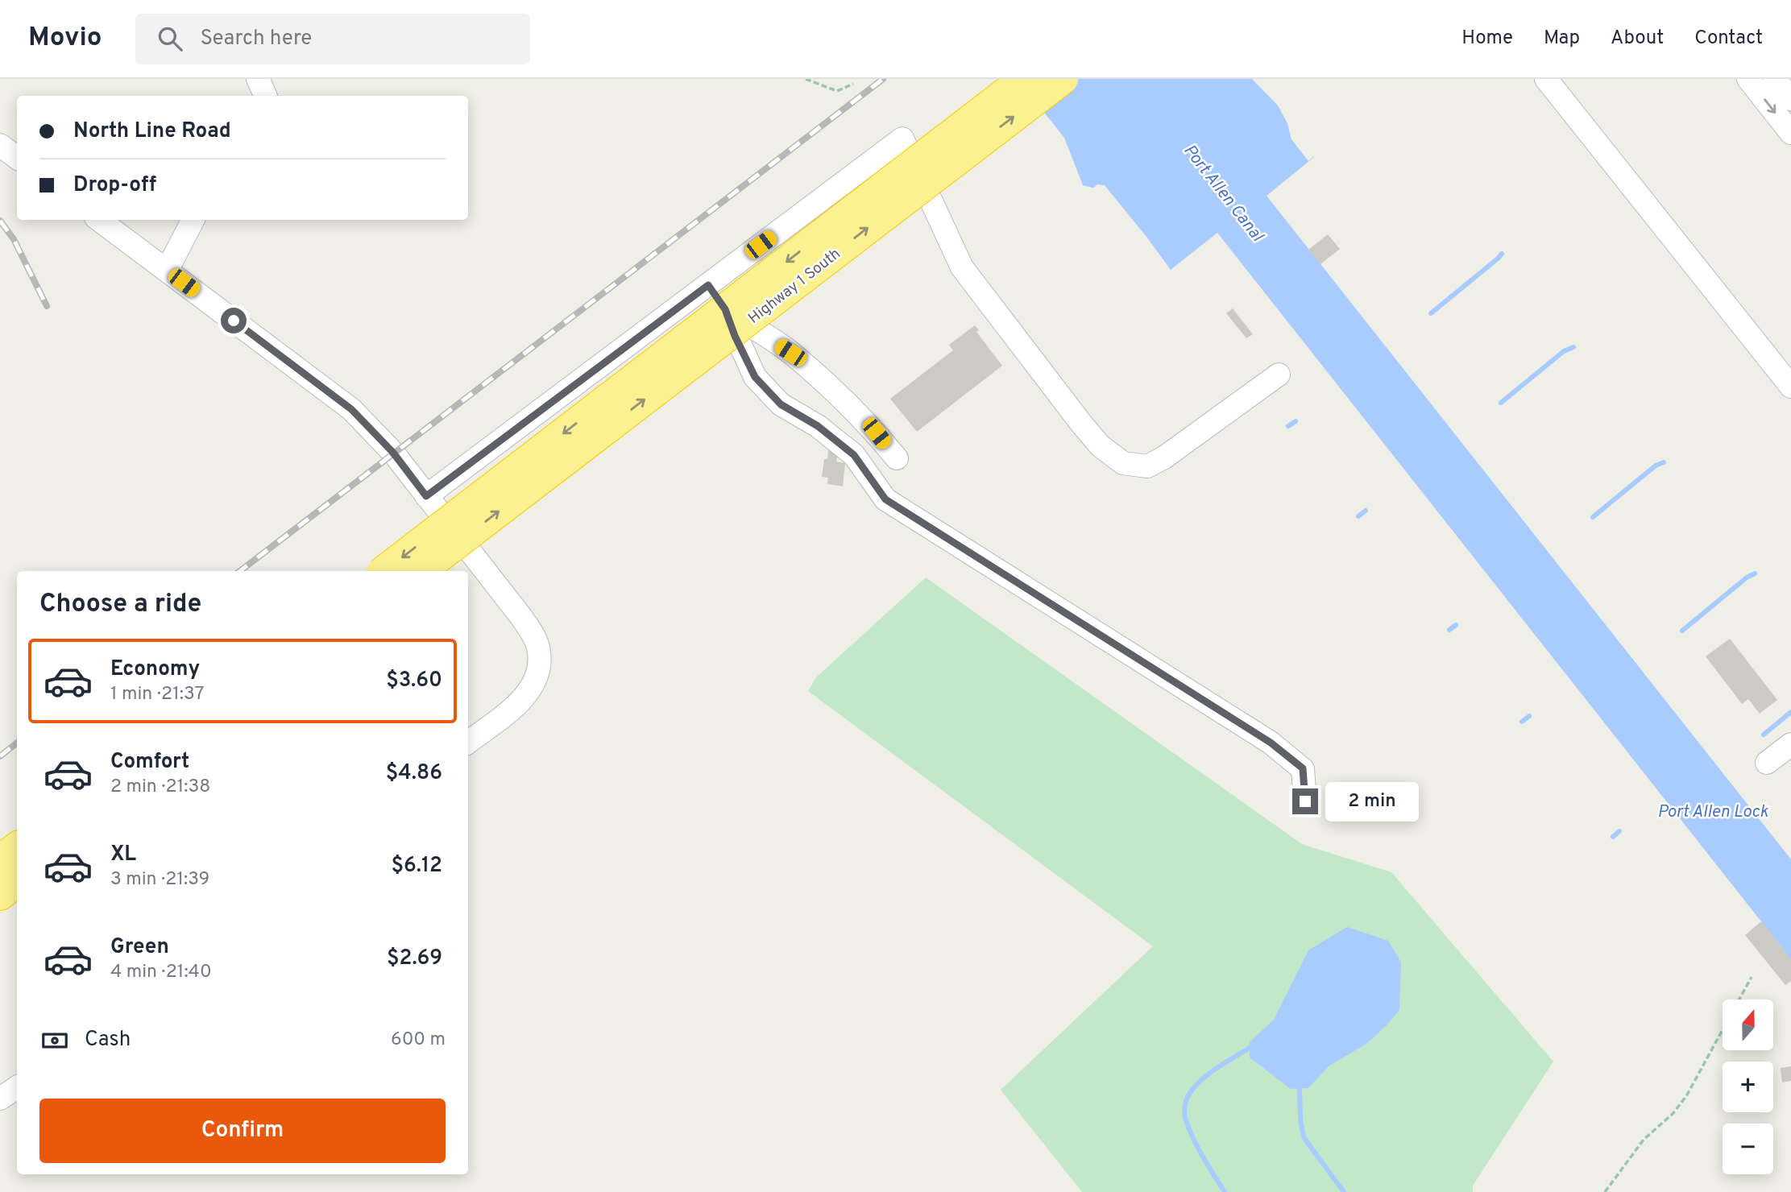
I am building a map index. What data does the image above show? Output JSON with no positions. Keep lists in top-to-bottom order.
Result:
{
  "streets": {
    "highway": ["Highway 1 South"]
  },
  "water": ["Port Allen Canal", "Port Allen Lock"],
  "north": "top",
  "page": {
    "header": "Movio",
    "search": "Search here",
    "nav": [
      "Home",
      "Map",
      "About",
      "Contact"
    ],
    "banner": ["North Line Road", "Drop-off"],
    "heading": "Choose a ride",
    "list": [
      {
        "name": "Economy",
        "note": "1 min · 21:37",
        "value": "$3.60"
      },
      {
        "name": "Comfort",
        "note": "2 min · 21:38",
        "value": "$4.86"
      },
      {
        "name": "XL",
        "note": "3 min · 21:39",
        "value": "$6.12"
      },
      {
        "name": "Green",
        "note": "4 min · 21:40",
        "value": "$2.69"
      }
    ],
    "bubble": "2 min",
    "map_buttons": ["+", "−"],
    "pay": ["Cash", "600 m"],
    "buttons": "Confirm"
  }
}
